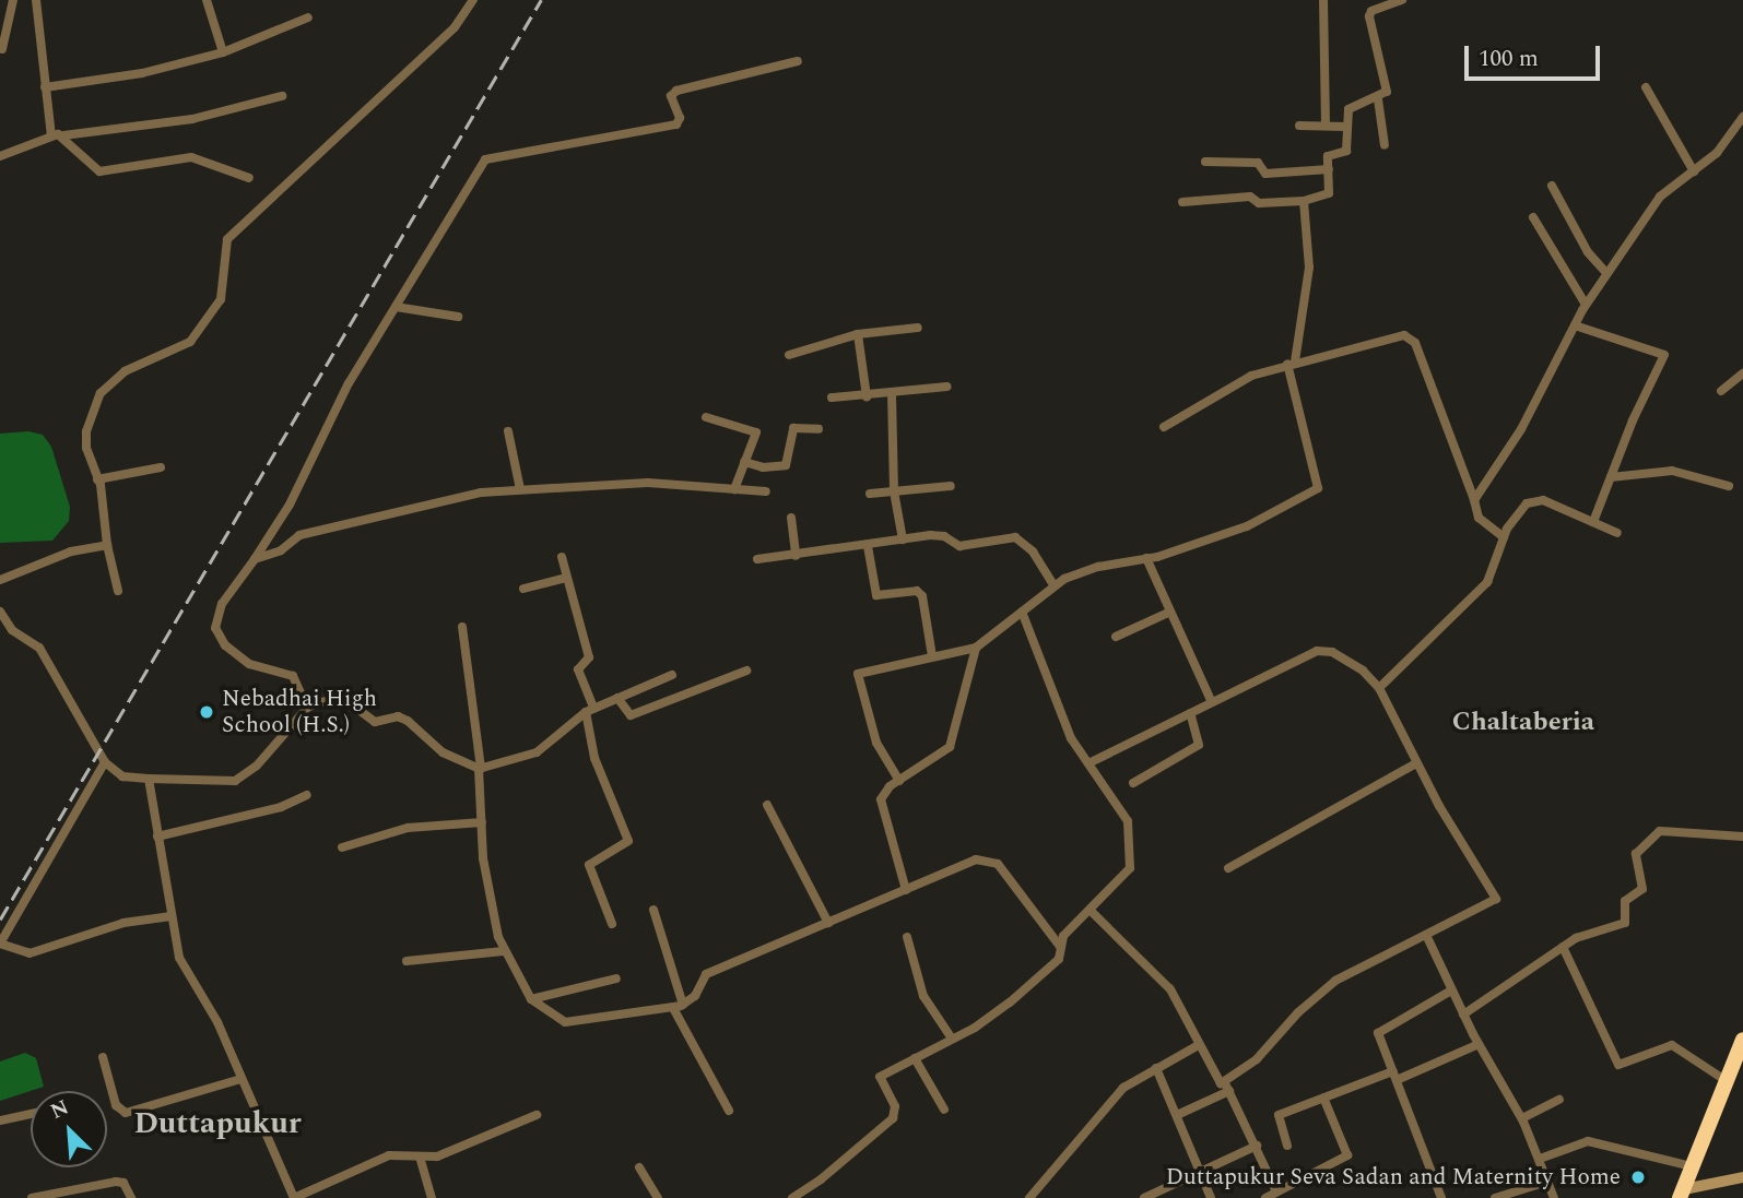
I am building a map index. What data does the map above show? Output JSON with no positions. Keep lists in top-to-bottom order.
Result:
{
  "districts": ["Chaltaberia", "Duttapukur"],
  "places": ["Nebadhai High School (H.S.)", "Duttapukur Seva Sadan and Maternity Home"],
  "scale_bar": "100 m",
  "north": "top left"
}
